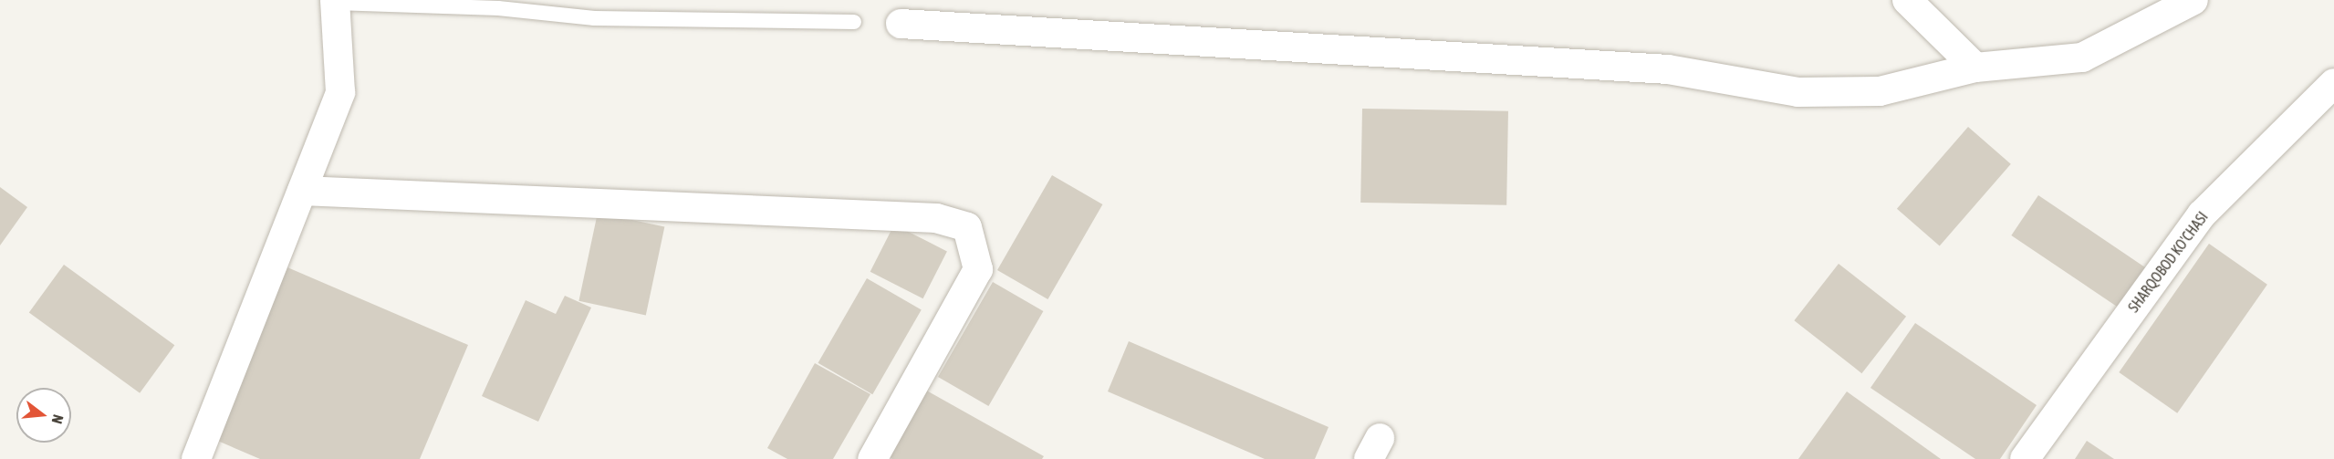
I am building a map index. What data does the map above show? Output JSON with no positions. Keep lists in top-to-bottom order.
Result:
{
  "streets": {
    "street": ["SHARQOBOD KO'CHASI"]
  },
  "north": "right"
}
